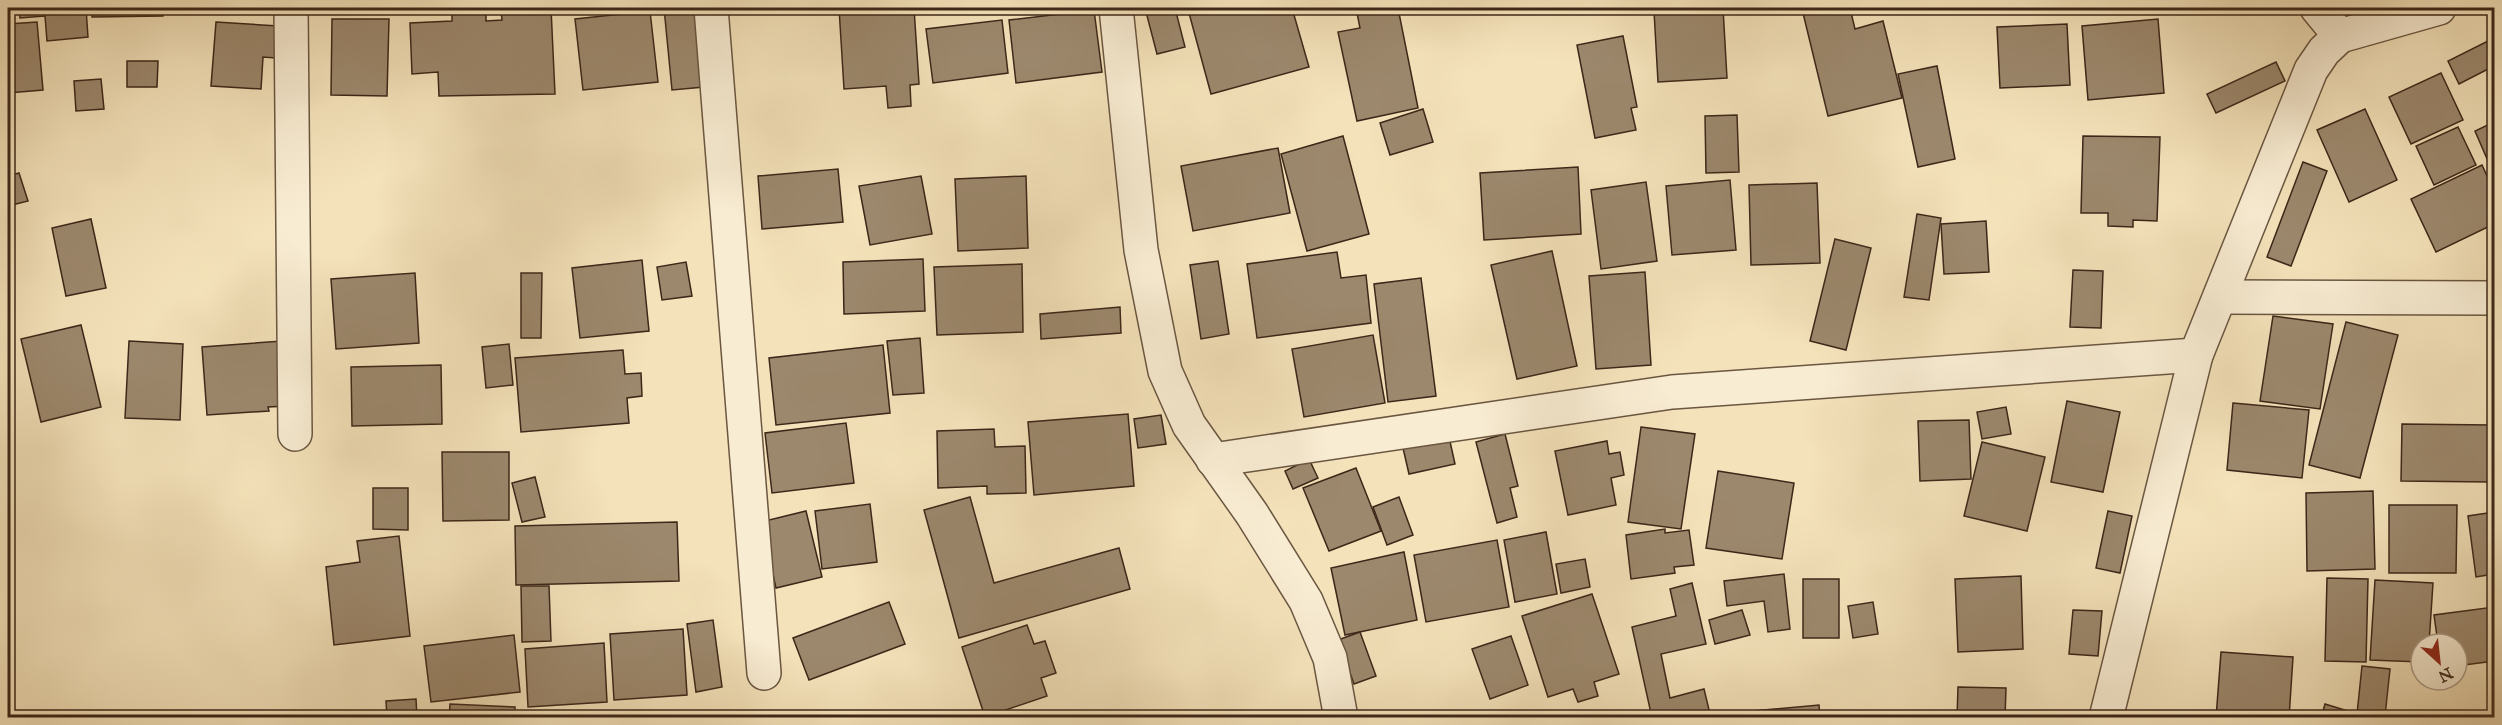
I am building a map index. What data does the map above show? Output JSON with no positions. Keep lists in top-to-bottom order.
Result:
{
  "north": "bottom right"
}
